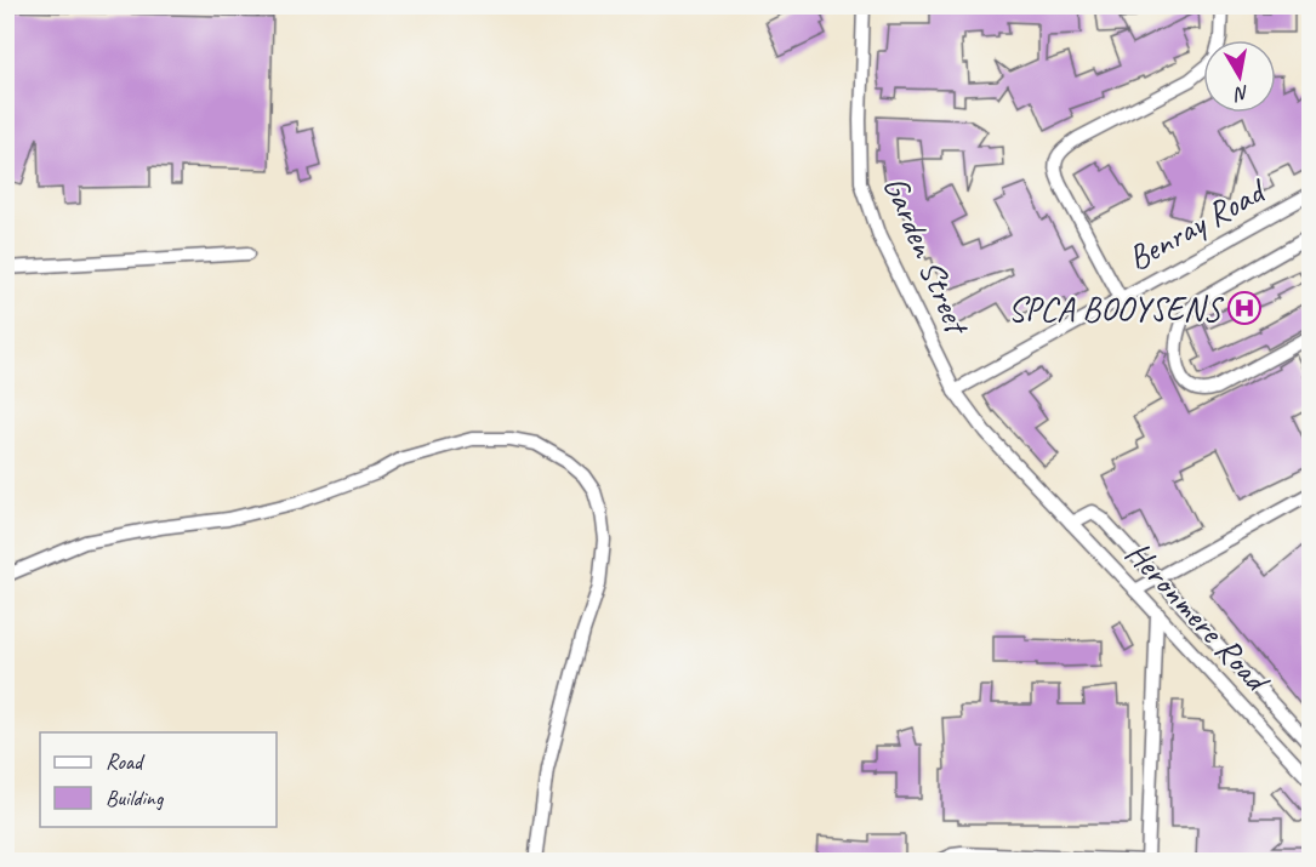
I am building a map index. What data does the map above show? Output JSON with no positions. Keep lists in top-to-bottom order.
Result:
{
  "streets": {
    "street": ["Benray Road", "Garden Street", "Heronmere Road"]
  },
  "crossings": [
    ["Benray Road", "Garden Street"],
    ["Benray Road", "Heronmere Road"],
    ["Garden Street", "Heronmere Road"]
  ],
  "places": {
    "hospital": ["SPCA BOOYSENS"]
  },
  "legend": ["Road", "Building"],
  "north": "bottom"
}
